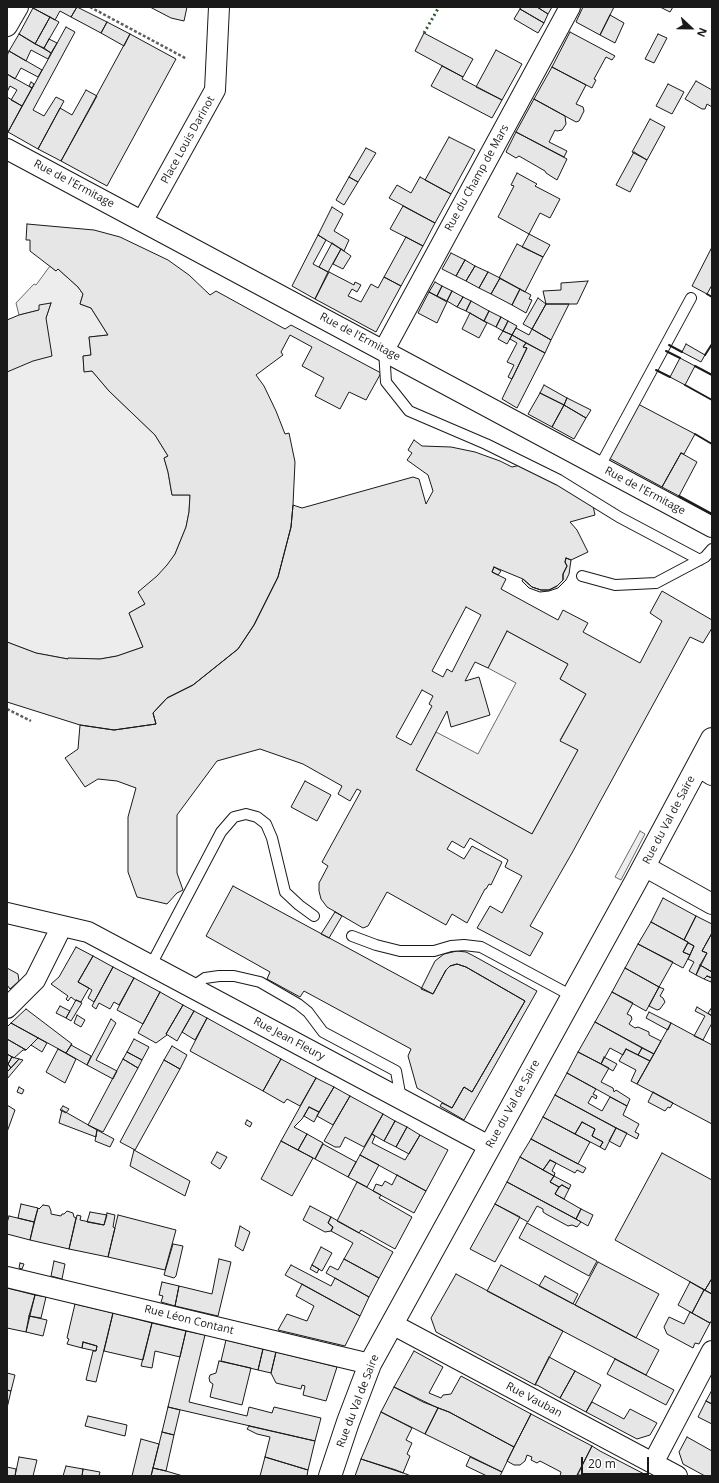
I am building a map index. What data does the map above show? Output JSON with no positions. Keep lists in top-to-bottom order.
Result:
{
  "streets": {
    "main road": ["Rue du Val de Saire"],
    "street": [
      "Place Louis Darinot",
      "Rue du Champ de Mars",
      "Rue de l'Ermitage",
      "Rue Jean Fleury",
      "Rue Léon Contant",
      "Rue Vauban"
    ]
  },
  "crossings": [
    ["Place Louis Darinot", "Rue de l'Ermitage"],
    ["Rue du Champ de Mars", "Rue de l'Ermitage"],
    ["Rue du Val de Saire", "Rue Jean Fleury"],
    ["Rue du Val de Saire", "Rue Léon Contant"],
    ["Rue du Val de Saire", "Rue Vauban"]
  ],
  "scale_bar": "20 m",
  "north": "right"
}
